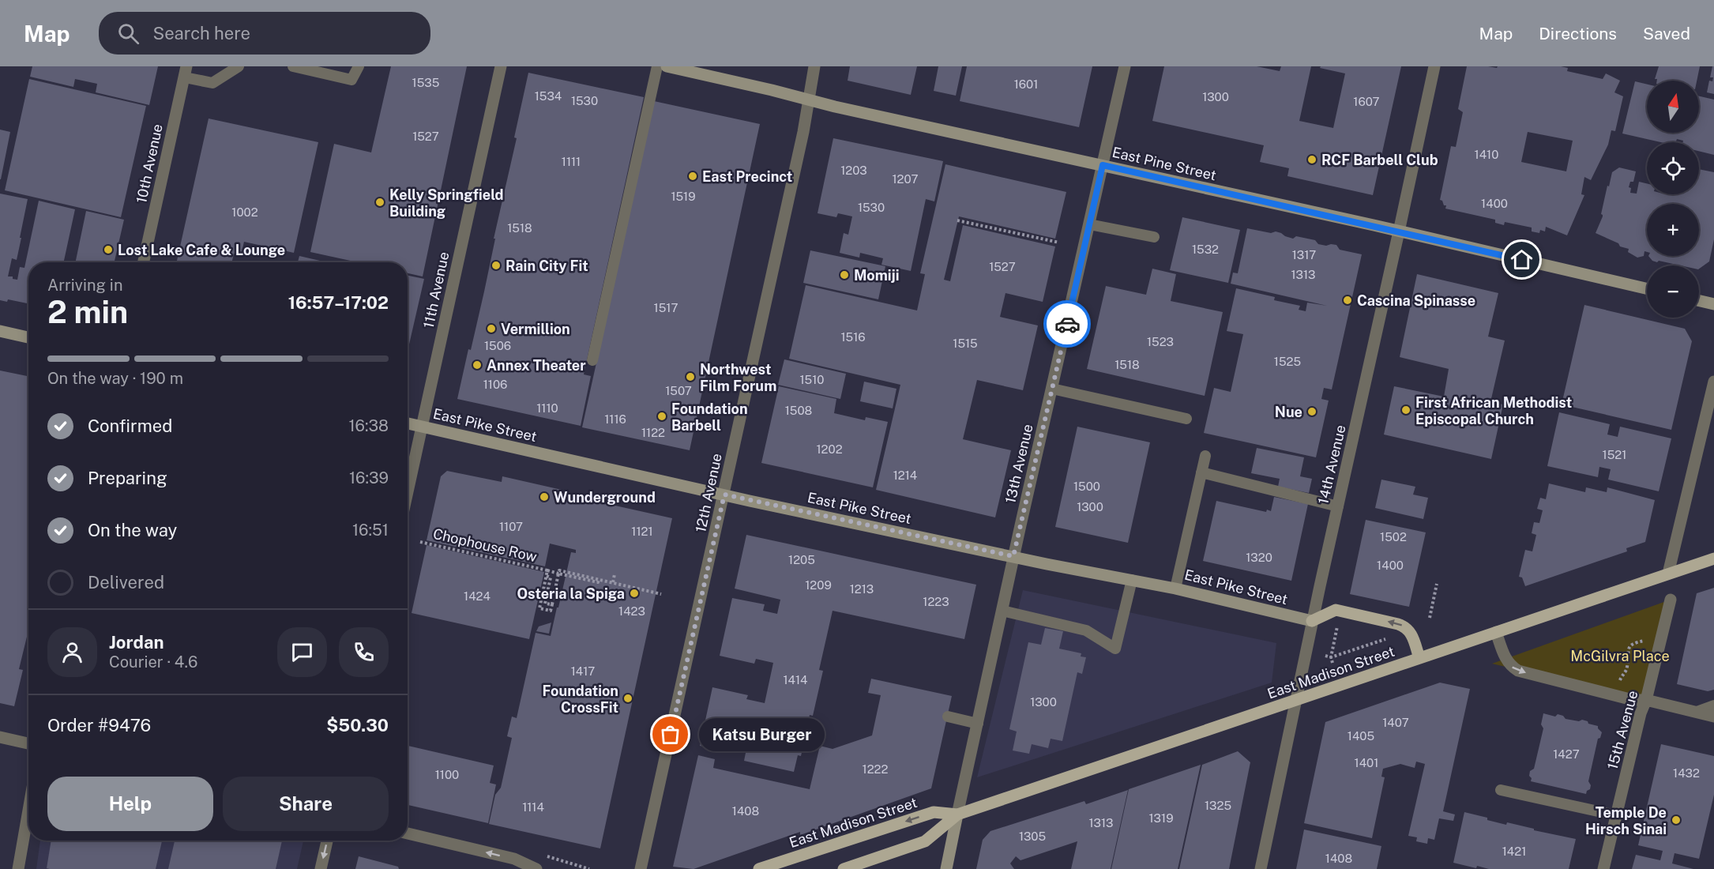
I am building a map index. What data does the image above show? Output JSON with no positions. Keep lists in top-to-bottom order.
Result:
{
  "streets": {
    "main road": [
      "East Pine Street",
      "East Pike Street",
      "13th Avenue",
      "East Madison Street"
    ],
    "street": [
      "10th Avenue",
      "11th Avenue",
      "14th Avenue",
      "12th Avenue",
      "15th Avenue"
    ],
    "path": ["Chophouse Row"]
  },
  "crossings": [
    ["East Pine Street", "13th Avenue"],
    ["East Pine Street", "14th Avenue"],
    ["East Pine Street", "12th Avenue"],
    ["11th Avenue", "East Pike Street"],
    ["East Pike Street", "13th Avenue"],
    ["East Pike Street", "14th Avenue"],
    ["East Pike Street", "12th Avenue"],
    ["13th Avenue", "East Madison Street"],
    ["14th Avenue", "East Madison Street"]
  ],
  "parks": ["McGilvra Place"],
  "places": [
    "RCF Barbell Club",
    "East Precinct",
    "Kelly Springfield Building",
    "Lost Lake Cafe & Lounge",
    "Rain City Fit",
    "Momiji",
    "Cascina Spinasse",
    "Vermillion",
    "Annex Theater",
    "Northwest Film Forum",
    "First African Methodist Episcopal Church",
    "Nue",
    "Foundation Barbell",
    "Wunderground",
    "Osteria la Spiga",
    "Foundation CrossFit",
    "Katsu Burger",
    "Temple De Hirsch Sinai"
  ],
  "house_numbers": [
    "1535",
    "1601",
    "1534",
    "1300",
    "1530",
    "1607",
    "1527",
    "1410",
    "1111",
    "1203",
    "1207",
    "1519",
    "1400",
    "1530",
    "1002",
    "1518",
    "1532",
    "1317",
    "1527",
    "1313",
    "1517",
    "1516",
    "1523",
    "1515",
    "1506",
    "1525",
    "1518",
    "1510",
    "1106",
    "1507",
    "1110",
    "1508",
    "1116",
    "1122",
    "1202",
    "1521",
    "1214",
    "1500",
    "1300",
    "1107",
    "1121",
    "1502",
    "1320",
    "1205",
    "1400",
    "1209",
    "1213",
    "1424",
    "1223",
    "1423",
    "1417",
    "1414",
    "1300",
    "1407",
    "1405",
    "1427",
    "1401",
    "1222",
    "1432",
    "1100",
    "1325",
    "1114",
    "1408",
    "1319",
    "1313",
    "1305",
    "1421",
    "1408"
  ],
  "north": "top",
  "page": {
    "header": "Map",
    "search": "Search here",
    "nav": ["Map", "Directions", "Saved"],
    "map_buttons": ["+", "−"],
    "heading": ["2 min", "Arriving in", "16:57–17:02"],
    "panel": [
      "Jordan",
      "Courier · 4.6",
      "Order #9476",
      "$50.30"
    ],
    "bar": "On the way · 190 m",
    "list": [
      ["Confirmed", "16:38"],
      ["Preparing", "16:39"],
      ["On the way", "16:51"],
      "Delivered"
    ],
    "bubble": "Katsu Burger",
    "buttons": ["Help", "Share"]
  }
}
